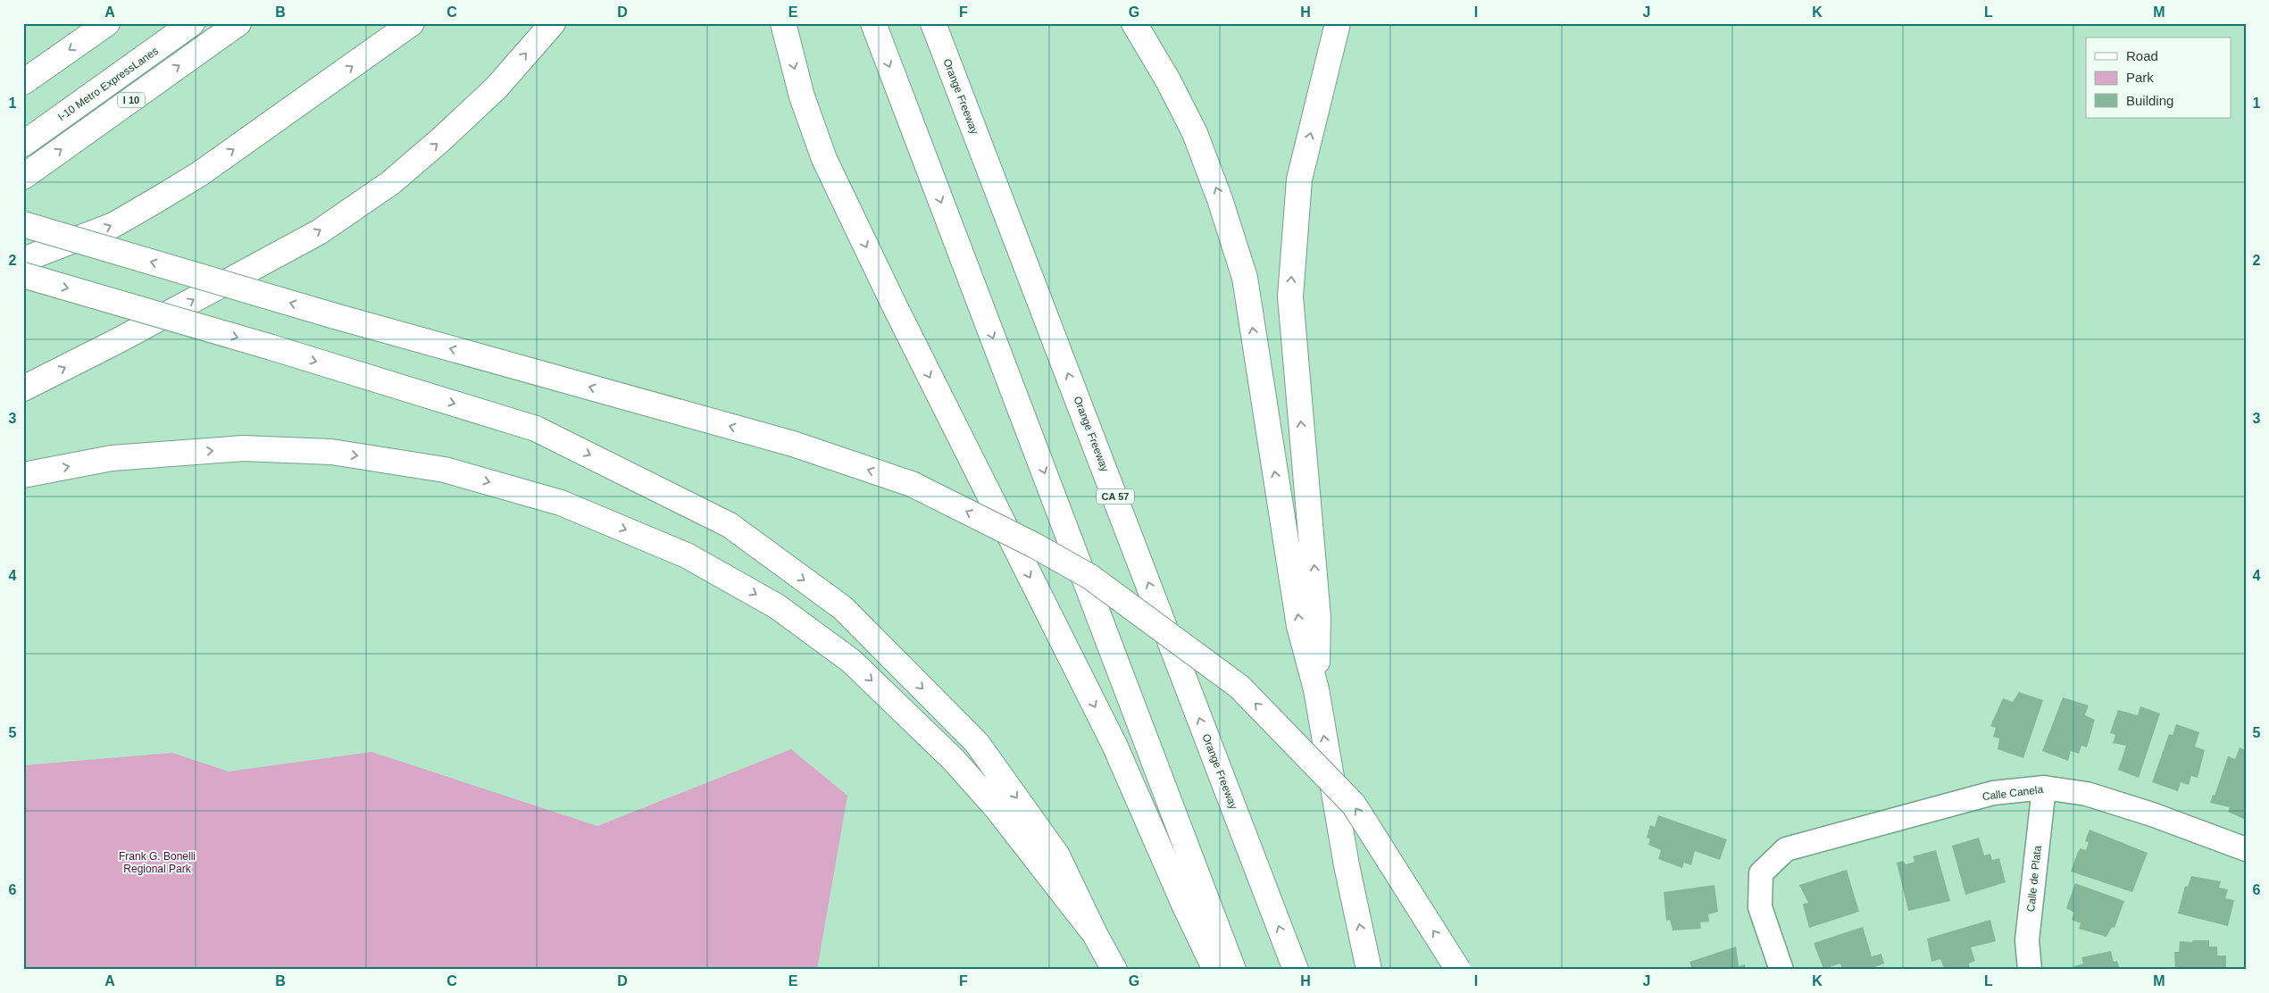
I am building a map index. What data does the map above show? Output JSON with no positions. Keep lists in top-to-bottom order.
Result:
{
  "streets": {
    "highway": [
      "I-10 Metro ExpressLanes",
      "Orange Freeway",
      "I 10",
      "CA 57"
    ],
    "street": ["Calle Canela", "Calle de Plata"]
  },
  "crossings": [
    ["Calle Canela", "Calle de Plata"]
  ],
  "parks": ["Frank G. Bonelli Regional Park"],
  "legend": ["Road", "Park", "Building"],
  "grid": {
    "columns": [
      "A",
      "B",
      "C",
      "D",
      "E",
      "F",
      "G",
      "H",
      "I",
      "J",
      "K",
      "L",
      "M"
    ],
    "rows": [
      "1",
      "2",
      "3",
      "4",
      "5",
      "6"
    ]
  }
}
